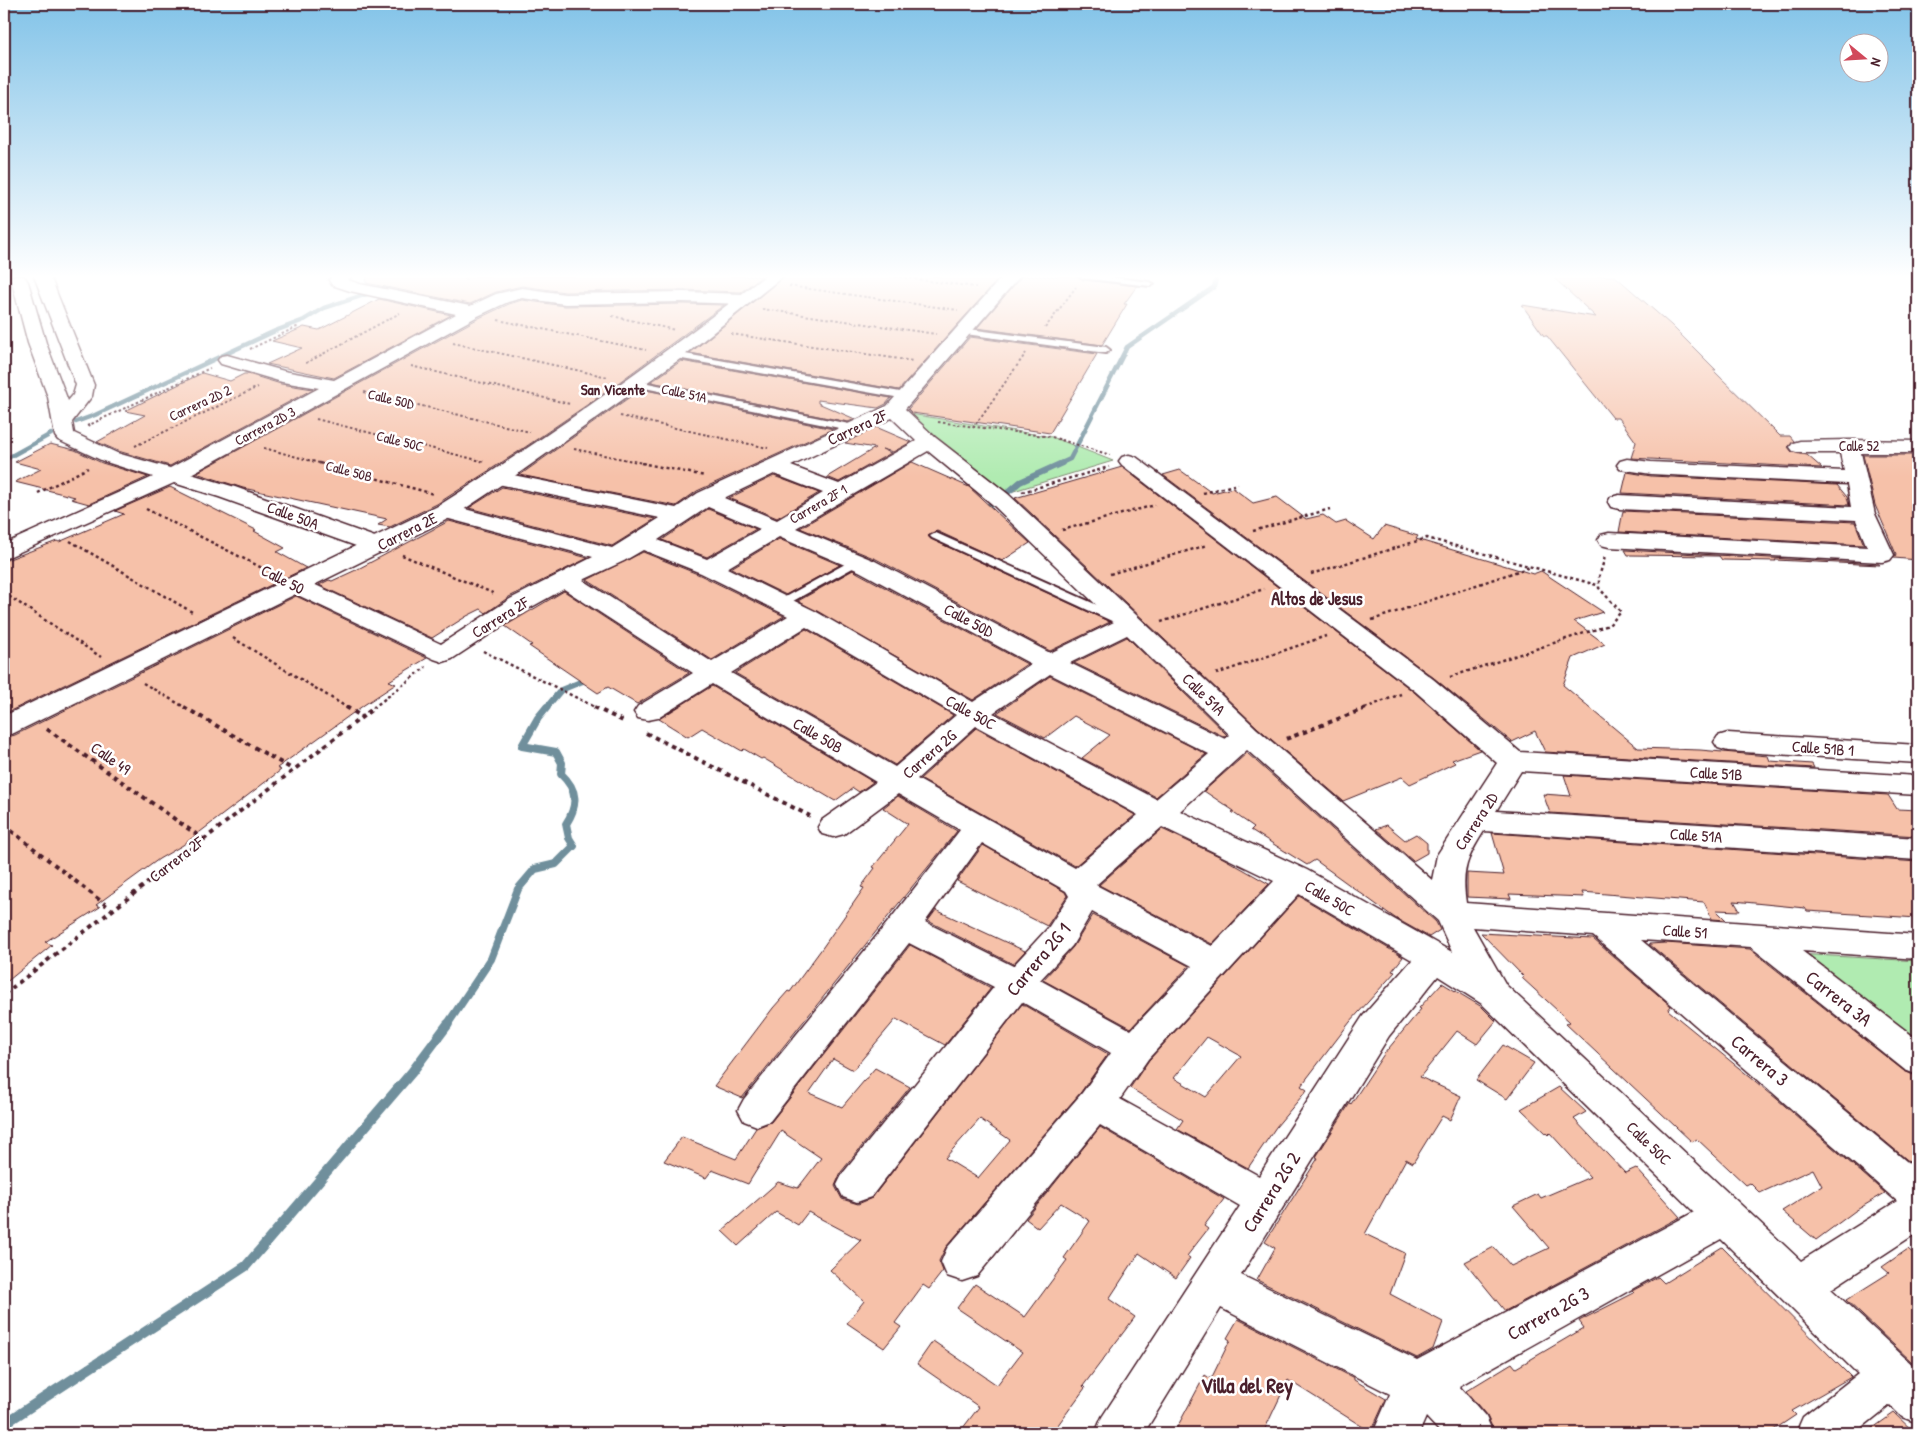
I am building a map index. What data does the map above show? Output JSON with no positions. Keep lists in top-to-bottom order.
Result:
{
  "streets": {
    "street": [
      "Calle 51A",
      "Calle 50D",
      "Carrera 2D 3",
      "Carrera 2F",
      "Calle 50C",
      "Calle 52",
      "Calle 50B",
      "Carrera 2F 1",
      "Calle 50A",
      "Carrera 2E",
      "Calle 50",
      "Calle 51B 1",
      "Carrera 2G",
      "Calle 51B",
      "Carrera 2D",
      "Calle 51",
      "Carrera 2G 1",
      "Carrera 3A",
      "Carrera 3",
      "Carrera 2G 2",
      "Carrera 2G 3"
    ],
    "path": ["Carrera 2D 2", "Calle 49"]
  },
  "crossings": [
    ["Calle 51A", "Calle 50D"],
    ["Calle 51A", "Carrera 2F"],
    ["Calle 51A", "Calle 50C"],
    ["Calle 51A", "Carrera 2F 1"],
    ["Calle 51A", "Carrera 2E"],
    ["Calle 51A", "Carrera 2G"],
    ["Calle 51A", "Carrera 2D"],
    ["Calle 51A", "Calle 51"],
    ["Calle 51A", "Carrera 2G 1"],
    ["Calle 50D", "Carrera 2D 3"],
    ["Calle 50D", "Carrera 2F"],
    ["Calle 50D", "Carrera 2F 1"],
    ["Calle 50D", "Carrera 2E"],
    ["Calle 50D", "Carrera 2G"],
    ["Calle 50D", "Carrera 2G 1"],
    ["Carrera 2D 2", "Calle 50A"],
    ["Carrera 2D 3", "Calle 50C"],
    ["Carrera 2D 3", "Calle 50B"],
    ["Carrera 2D 3", "Calle 50A"],
    ["Carrera 2D 3", "Calle 50"],
    ["Carrera 2F", "Calle 50C"],
    ["Carrera 2F", "Calle 50B"],
    ["Carrera 2F", "Calle 50"],
    ["Carrera 2F", "Calle 49"],
    ["Calle 50C", "Carrera 2F 1"],
    ["Calle 50C", "Carrera 2E"],
    ["Calle 50C", "Carrera 2G"],
    ["Calle 50C", "Carrera 2G 1"],
    ["Calle 50C", "Carrera 2G 2"],
    ["Calle 50C", "Carrera 2G 3"],
    ["Calle 50B", "Carrera 2E"],
    ["Calle 50B", "Carrera 2G"],
    ["Calle 50B", "Carrera 2G 1"],
    ["Calle 50A", "Carrera 2E"],
    ["Carrera 2E", "Calle 50"],
    ["Carrera 2E", "Calle 49"],
    ["Calle 51B", "Carrera 2D"],
    ["Carrera 2D", "Calle 51"],
    ["Calle 51", "Carrera 3A"],
    ["Calle 51", "Carrera 3"]
  ],
  "districts": ["San Vicente", "Altos de Jesus", "Villa del Rey"],
  "north": "right"
}
